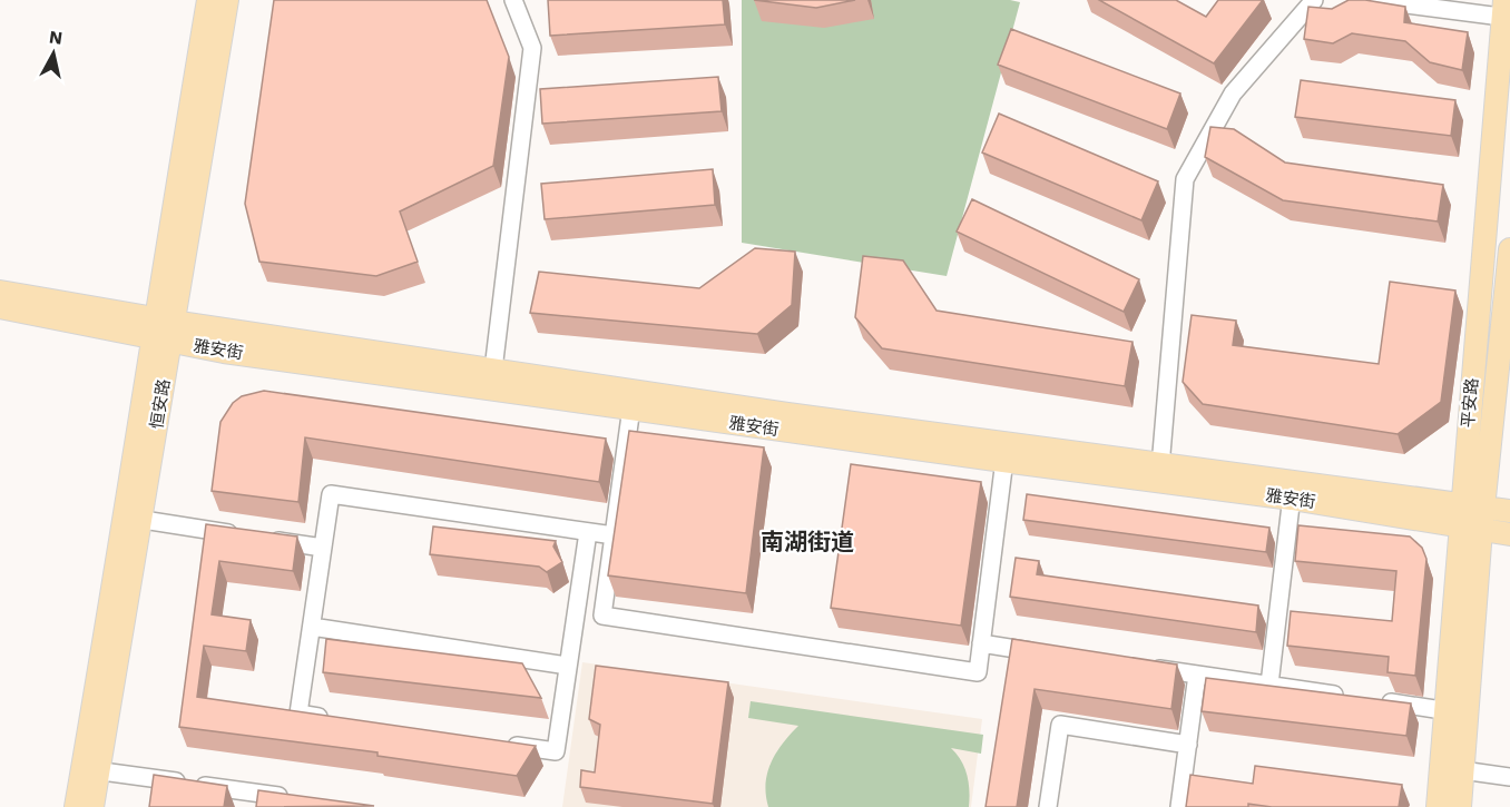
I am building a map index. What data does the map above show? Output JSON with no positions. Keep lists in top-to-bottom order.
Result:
{
  "streets": {
    "main road": ["雅安街", "平安路", "恒安路"]
  },
  "crossings": [
    ["雅安街", "平安路"],
    ["雅安街", "恒安路"]
  ],
  "districts": ["南湖街道"],
  "north": "top"
}
